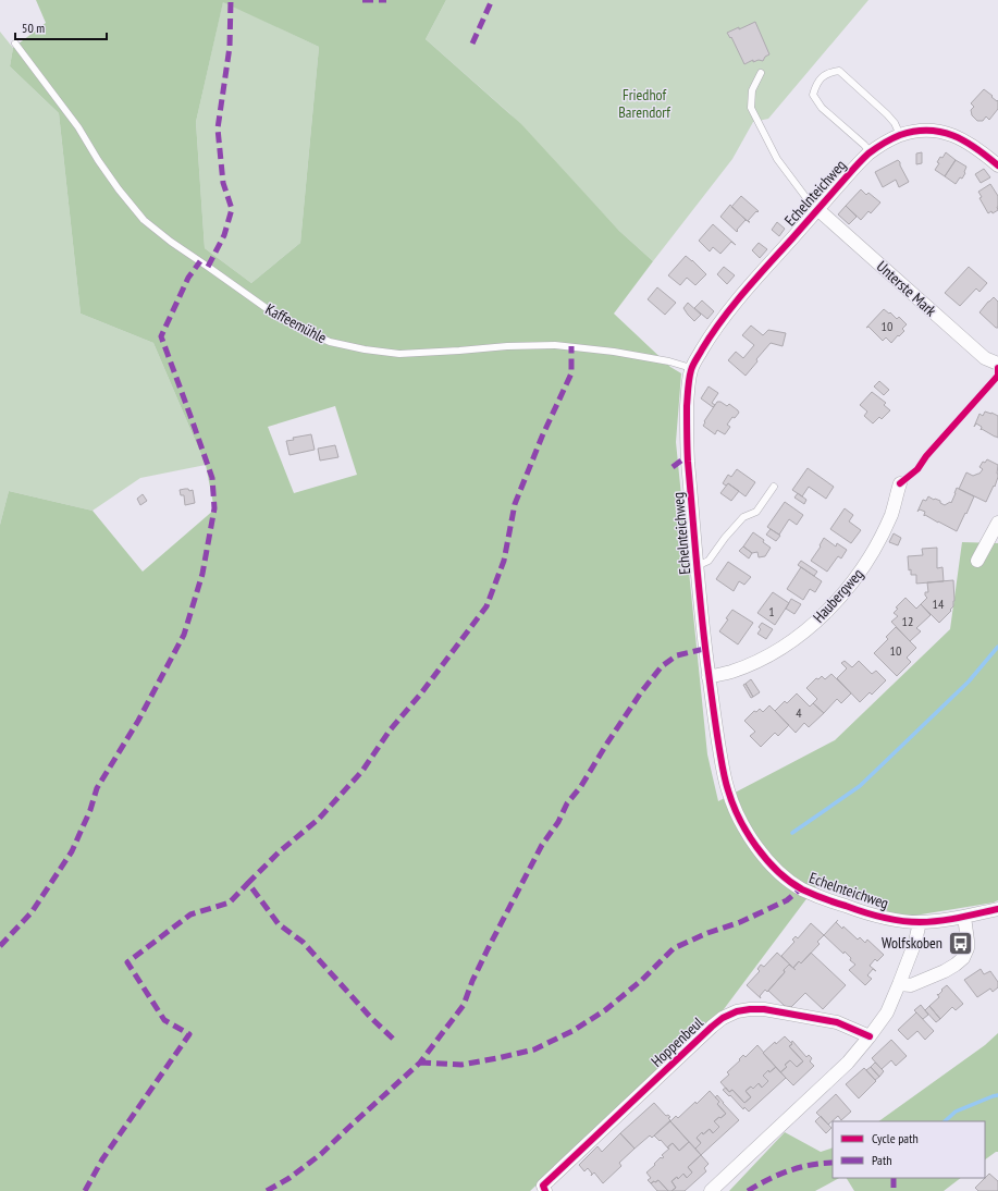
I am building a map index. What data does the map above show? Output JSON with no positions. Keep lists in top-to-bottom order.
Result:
{
  "streets": {
    "street": [
      "Echelnteichweg",
      "Unterste Mark",
      "Haubergweg",
      "Hoppenbeul"
    ],
    "lane": ["Kaffeemühle"]
  },
  "crossings": [
    ["Echelnteichweg", "Unterste Mark"],
    ["Echelnteichweg", "Kaffeemühle"],
    ["Echelnteichweg", "Haubergweg"]
  ],
  "parks": ["Friedhof Barendorf"],
  "places": {
    "bus stop": ["Wolfskoben"]
  },
  "house_numbers": [
    "10",
    "14",
    "1",
    "12",
    "10",
    "4"
  ],
  "legend": ["Cycle path", "Path"],
  "scale_bar": "50 m"
}
